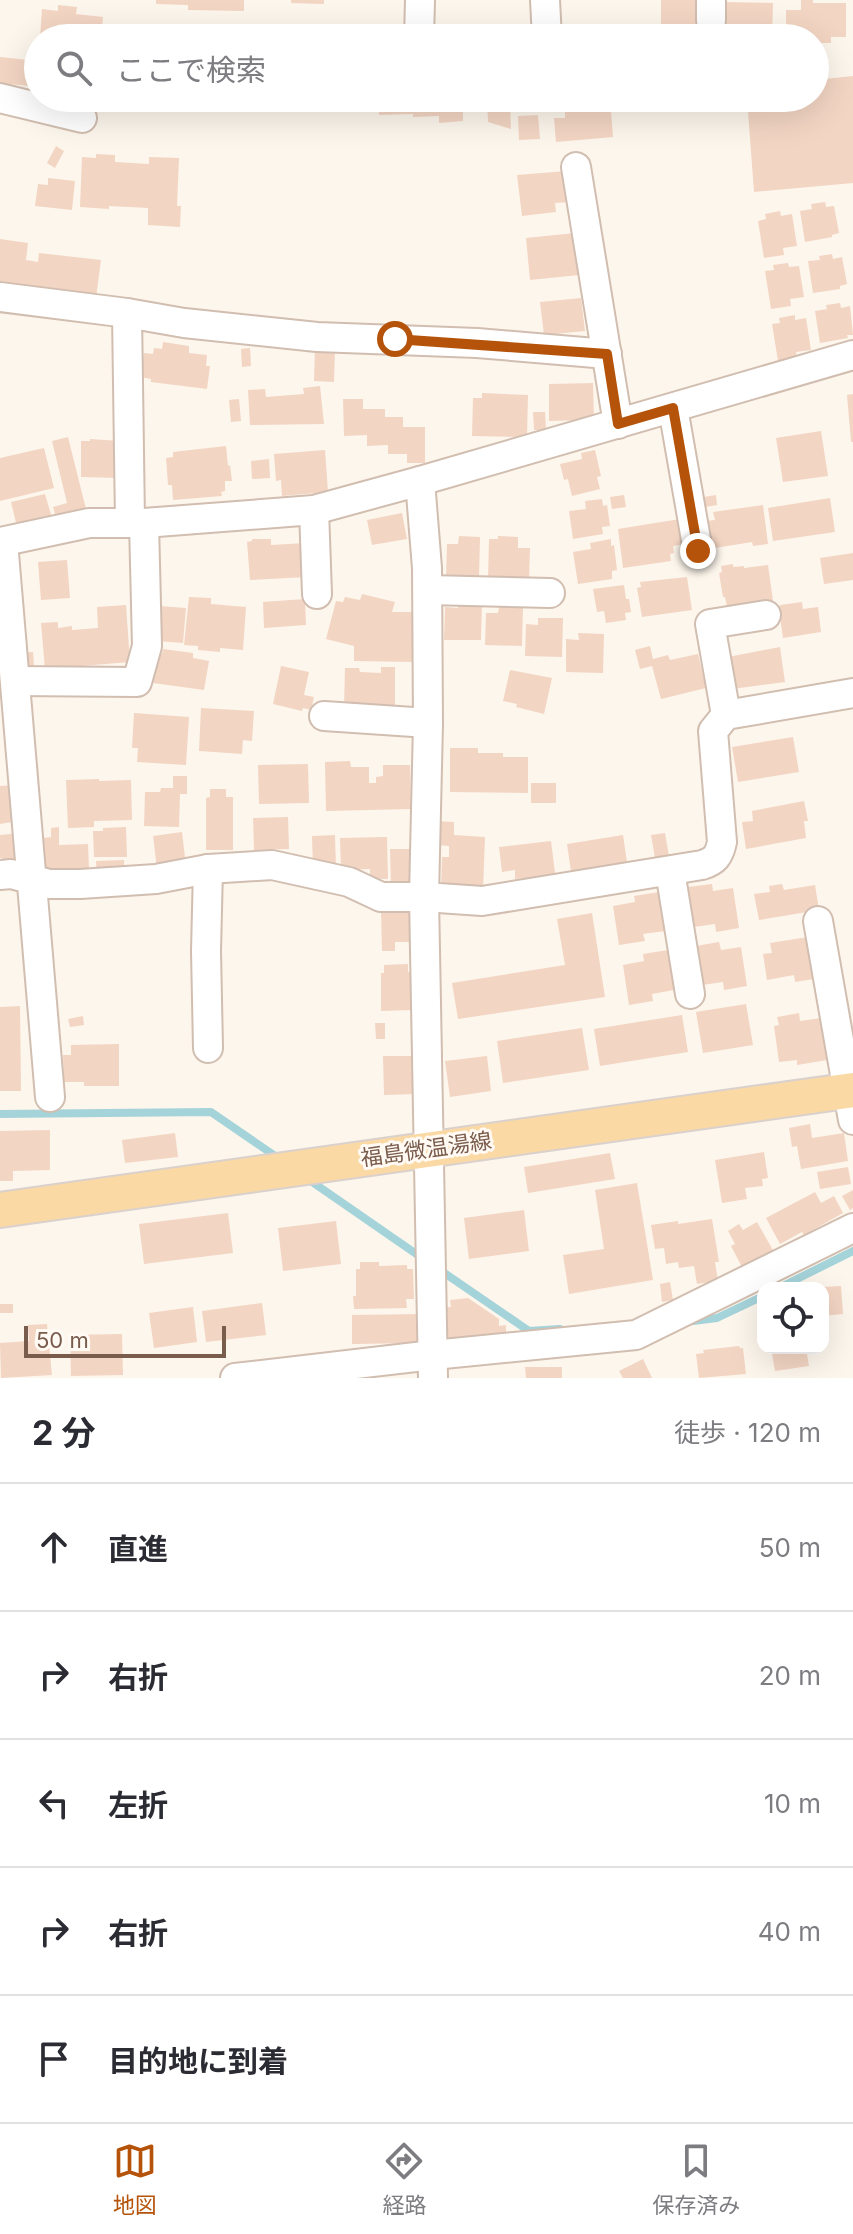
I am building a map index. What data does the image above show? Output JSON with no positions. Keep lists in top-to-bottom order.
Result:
{
  "streets": {
    "main road": ["福島微温湯線"]
  },
  "scale_bar": "50 m",
  "page": {
    "search": "ここで検索",
    "scale": "50 m",
    "heading": ["2 分", "徒歩 · 120 m"],
    "list": [
      ["直進", "50 m"],
      ["右折", "20 m"],
      ["左折", "10 m"],
      ["右折", "40 m"],
      "目的地に到着"
    ],
    "nav": ["地図", "経路", "保存済み"]
  }
}
